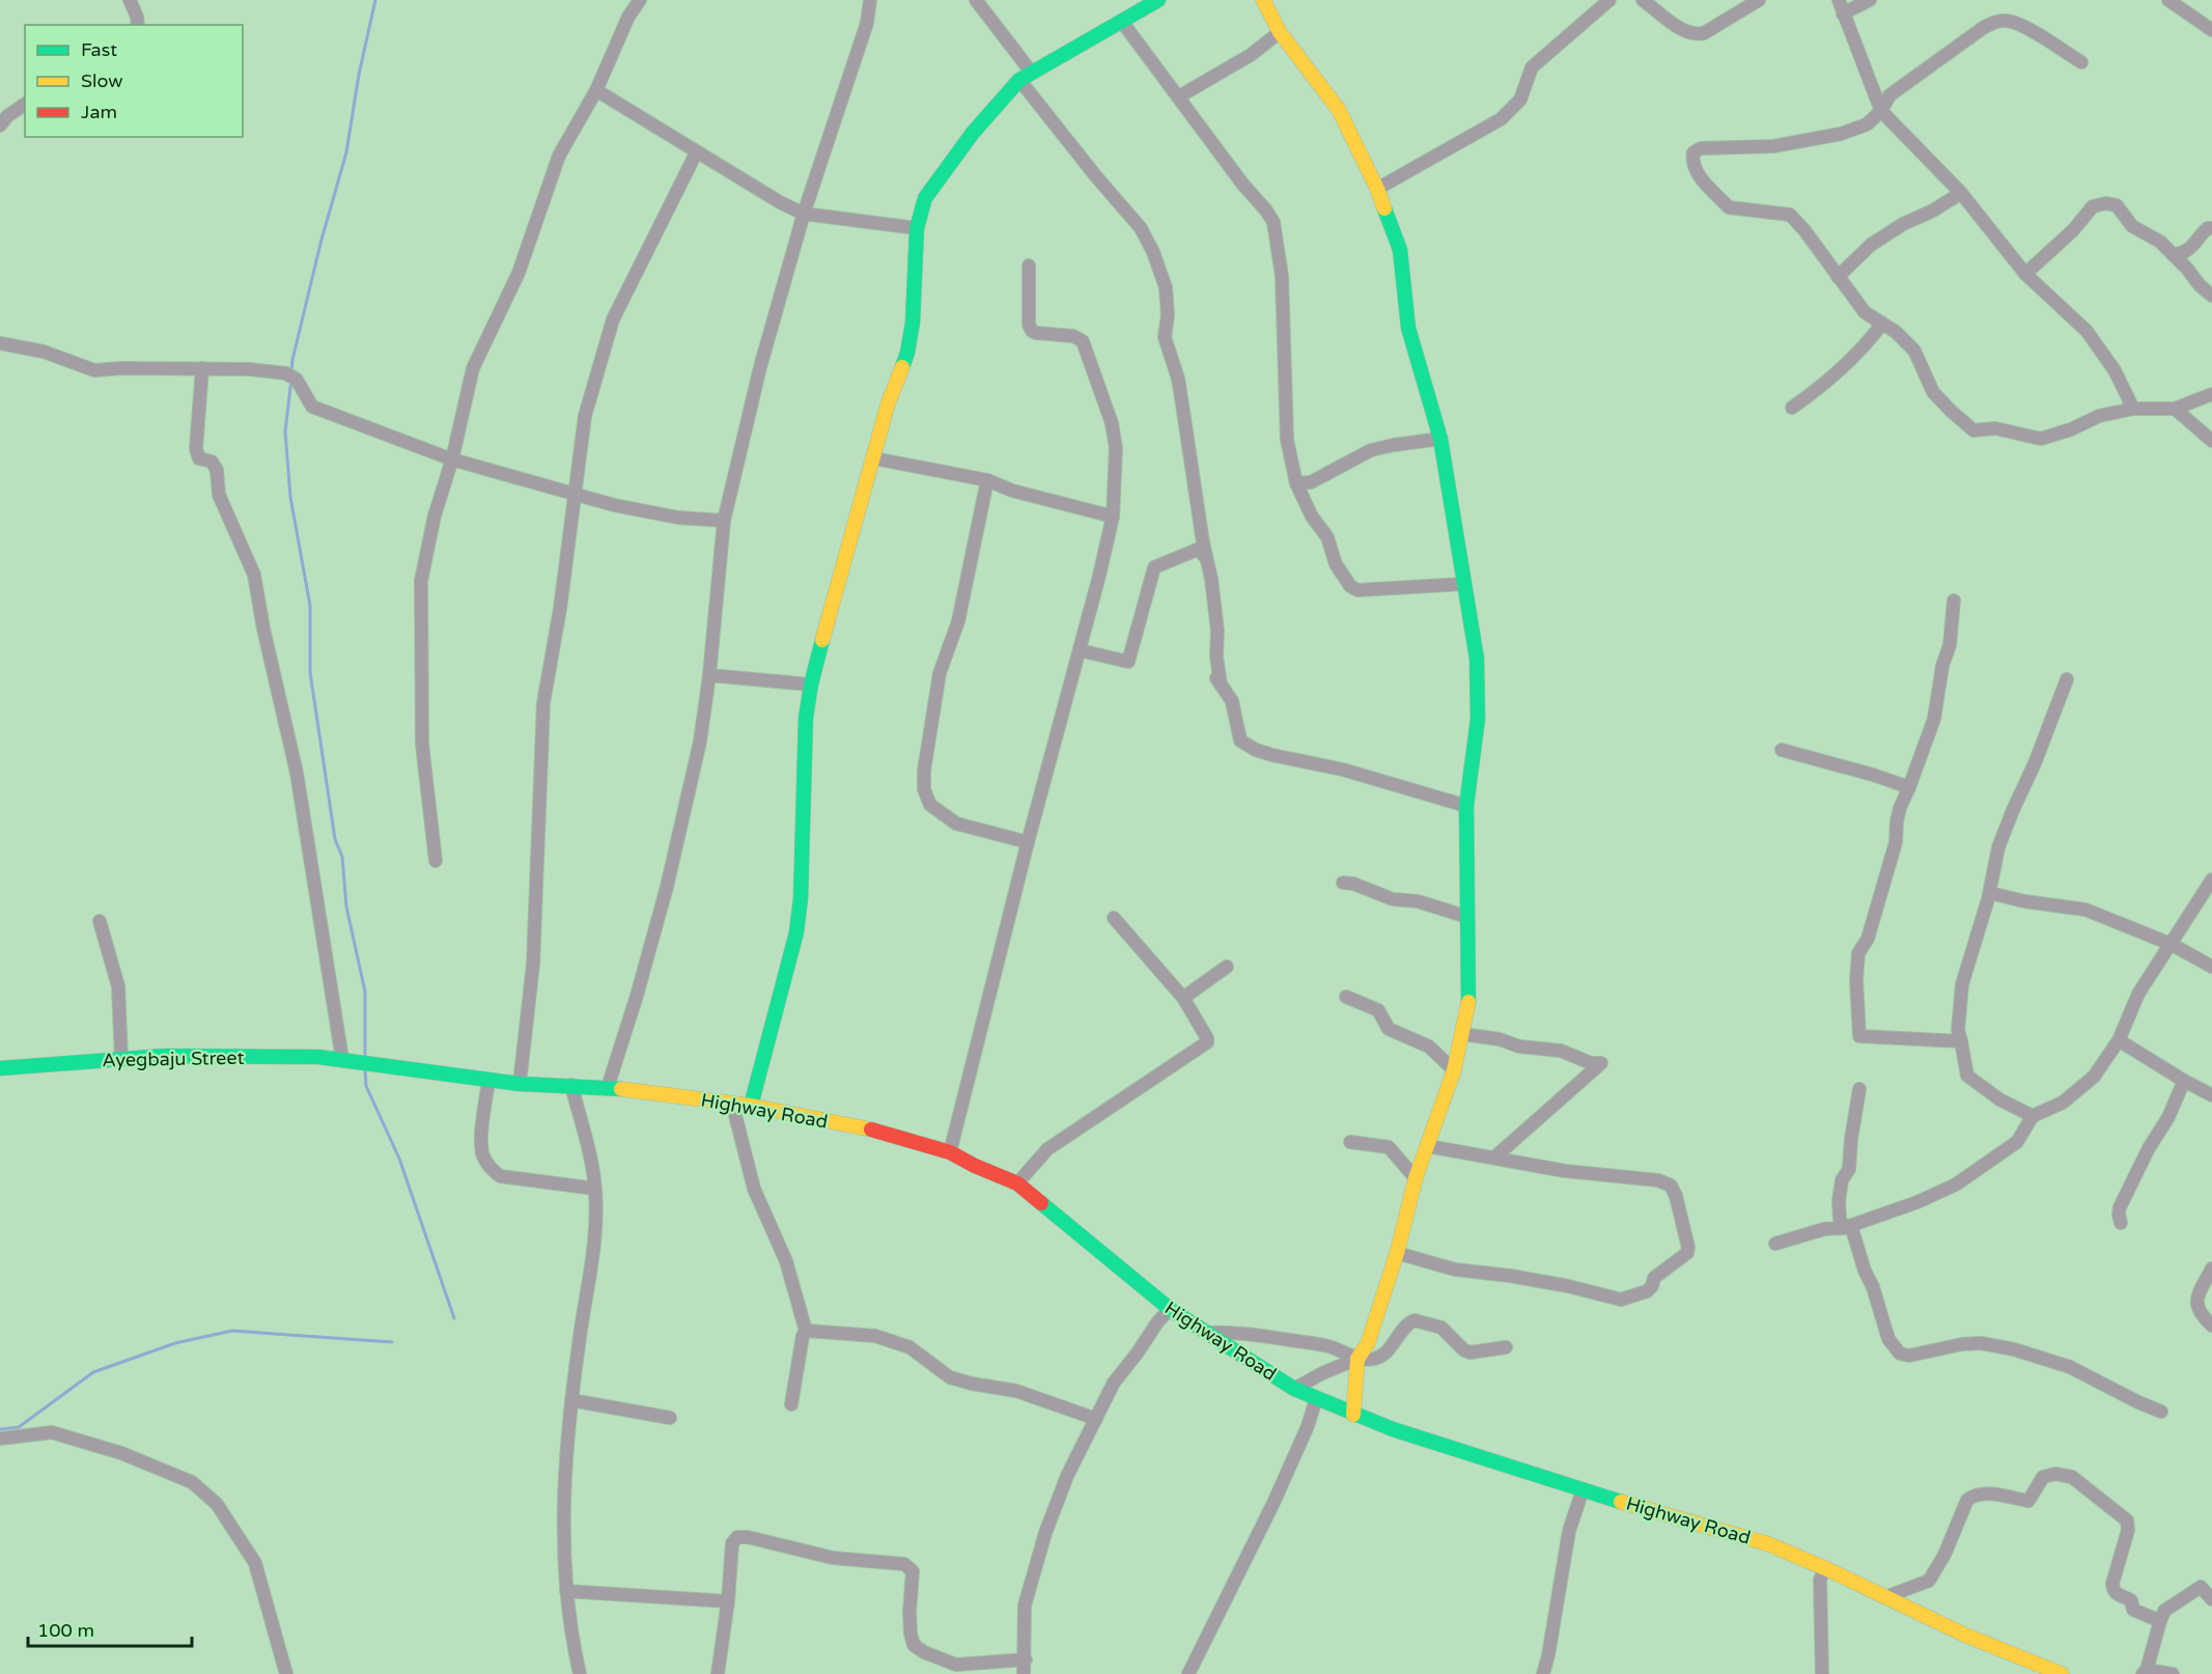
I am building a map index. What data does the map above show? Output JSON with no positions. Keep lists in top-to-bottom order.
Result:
{
  "streets": {
    "street": ["Ayegbaju Street", "Highway Road"]
  },
  "crossings": [
    ["Ayegbaju Street", "Highway Road"]
  ],
  "legend": ["Fast", "Slow", "Jam"],
  "scale_bar": "100 m"
}
